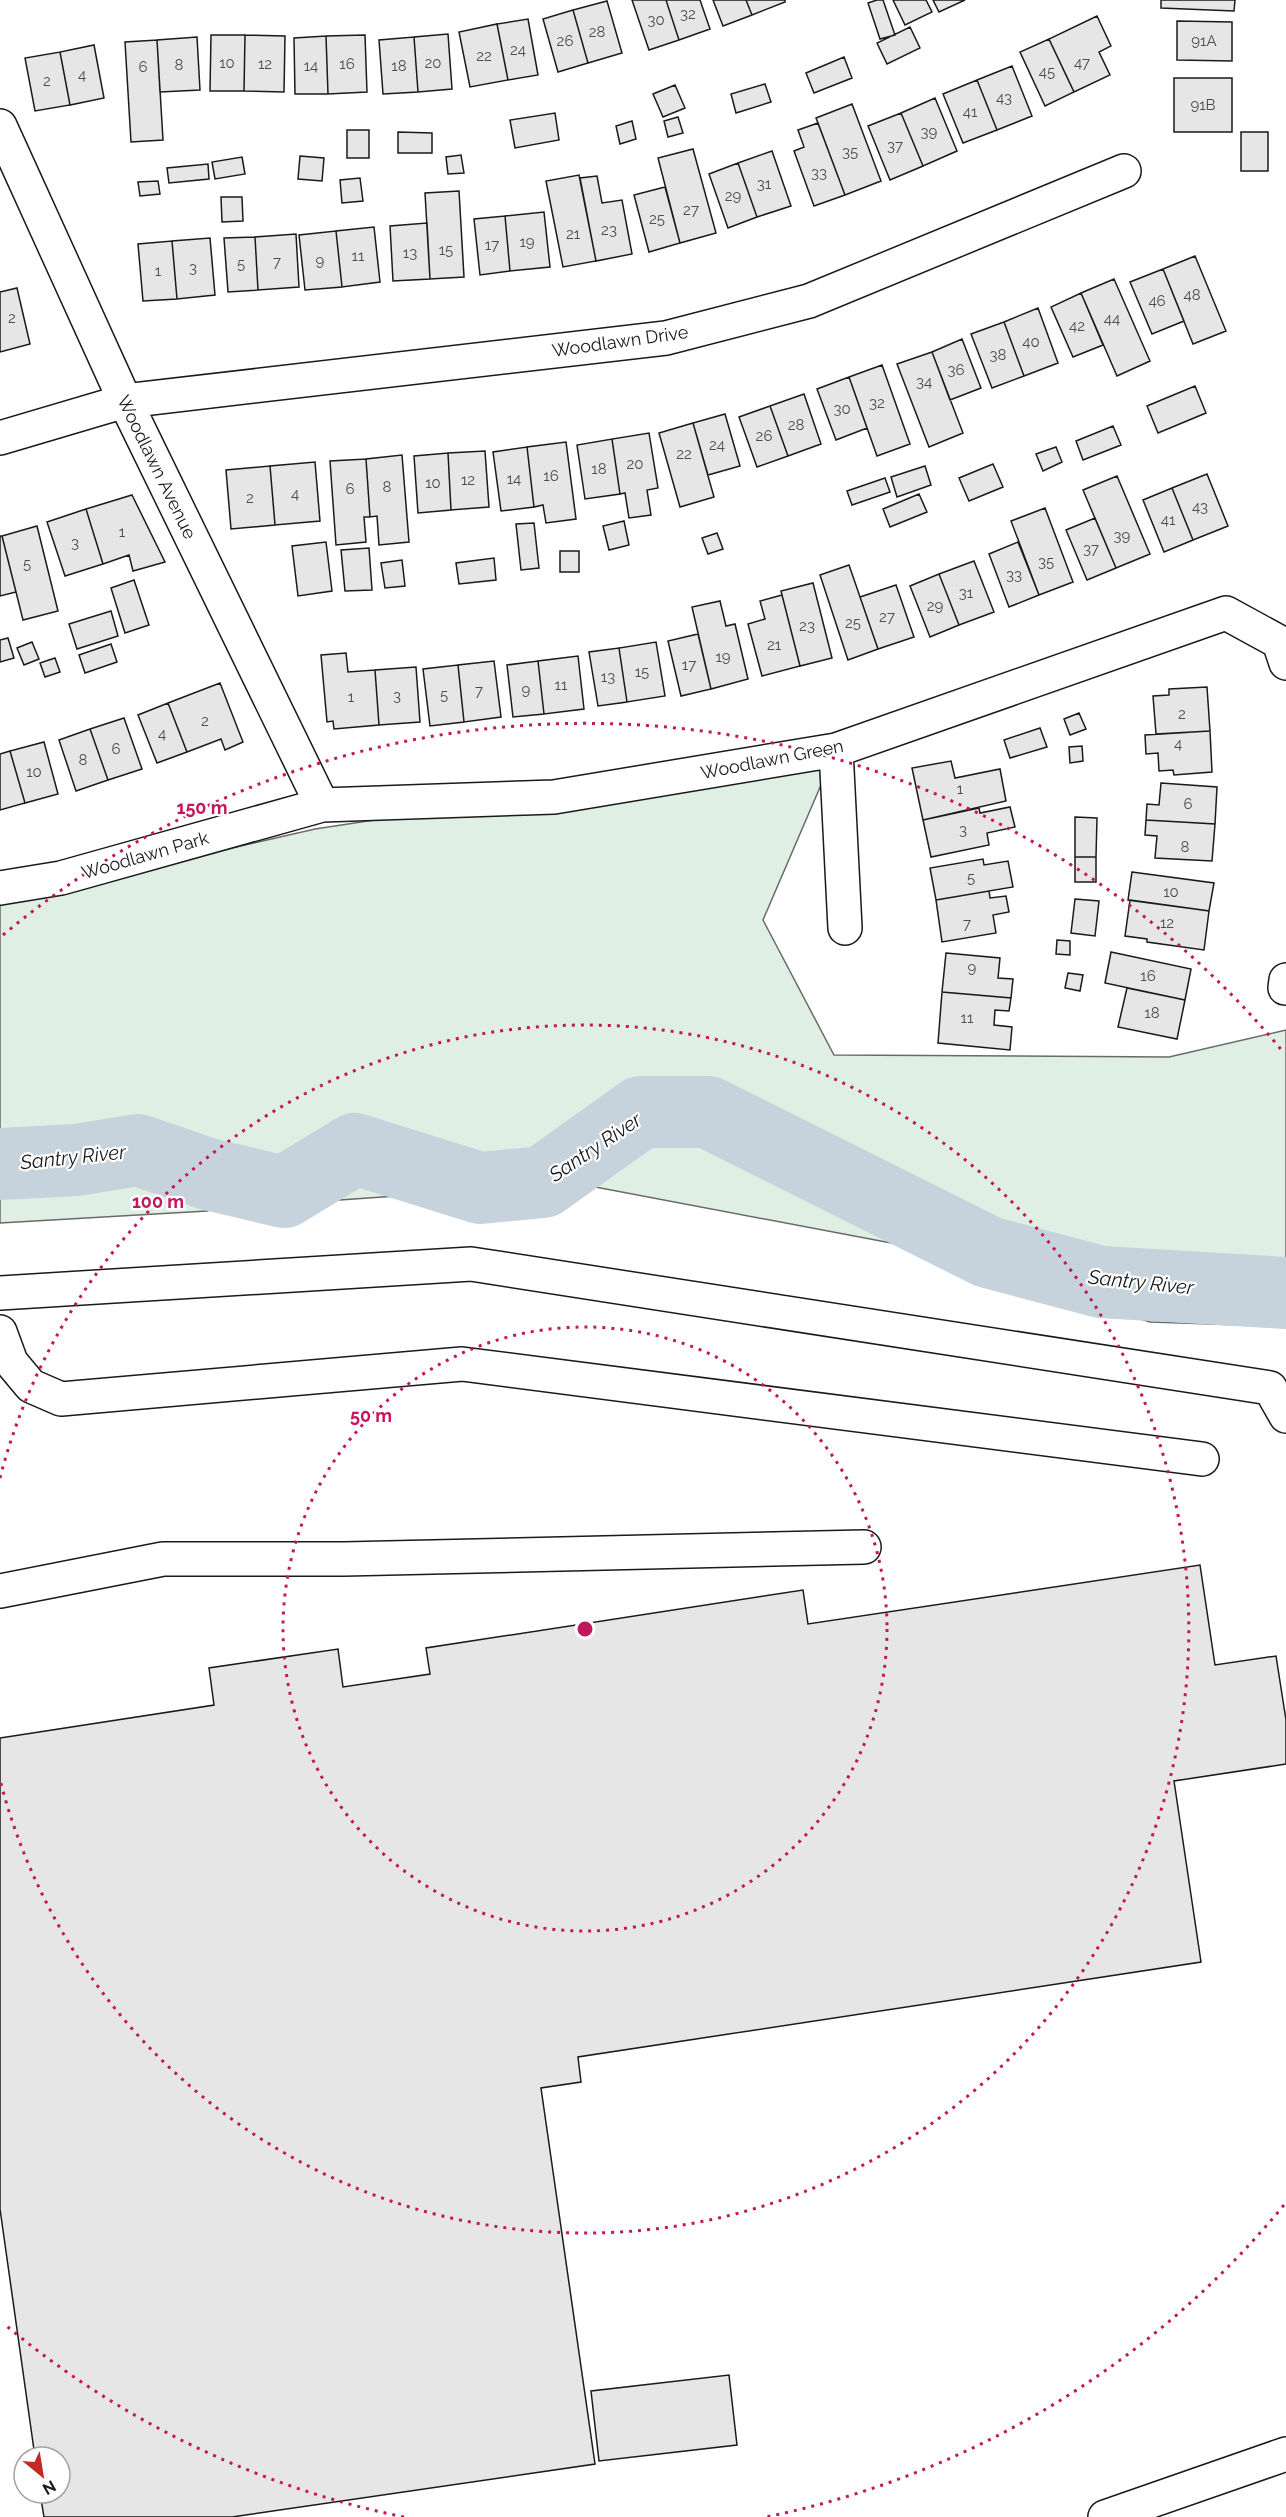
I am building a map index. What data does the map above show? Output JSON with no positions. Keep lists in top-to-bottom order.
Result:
{
  "streets": {
    "street": [
      "Woodlawn Drive",
      "Woodlawn Avenue",
      "Woodlawn Green",
      "Woodlawn Park"
    ]
  },
  "crossings": [
    ["Woodlawn Drive", "Woodlawn Avenue"],
    ["Woodlawn Avenue", "Woodlawn Green"],
    ["Woodlawn Avenue", "Woodlawn Park"],
    ["Woodlawn Green", "Woodlawn Park"]
  ],
  "water": ["Santry River"],
  "house_numbers": [
    "32",
    "30",
    "28",
    "26",
    "91A",
    "24",
    "22",
    "10",
    "20",
    "47",
    "12",
    "16",
    "8",
    "14",
    "18",
    "6",
    "45",
    "4",
    "2",
    "43",
    "91B",
    "41",
    "39",
    "37",
    "35",
    "33",
    "31",
    "29",
    "27",
    "25",
    "23",
    "21",
    "19",
    "17",
    "15",
    "13",
    "11",
    "9",
    "7",
    "5",
    "3",
    "1",
    "48",
    "46",
    "2",
    "44",
    "42",
    "40",
    "38",
    "36",
    "34",
    "32",
    "30",
    "28",
    "26",
    "24",
    "22",
    "20",
    "18",
    "16",
    "14",
    "12",
    "10",
    "8",
    "6",
    "4",
    "2",
    "43",
    "41",
    "1",
    "39",
    "3",
    "37",
    "35",
    "5",
    "33",
    "31",
    "29",
    "27",
    "25",
    "23",
    "21",
    "19",
    "17",
    "15",
    "13",
    "11",
    "9",
    "7",
    "5",
    "3",
    "1",
    "2",
    "2",
    "4",
    "4",
    "6",
    "8",
    "10",
    "1",
    "6",
    "3",
    "8",
    "5",
    "10",
    "12",
    "7",
    "9",
    "16",
    "18",
    "11"
  ],
  "north": "bottom right",
  "rings": ["150 m", "100 m", "50 m"]
}
